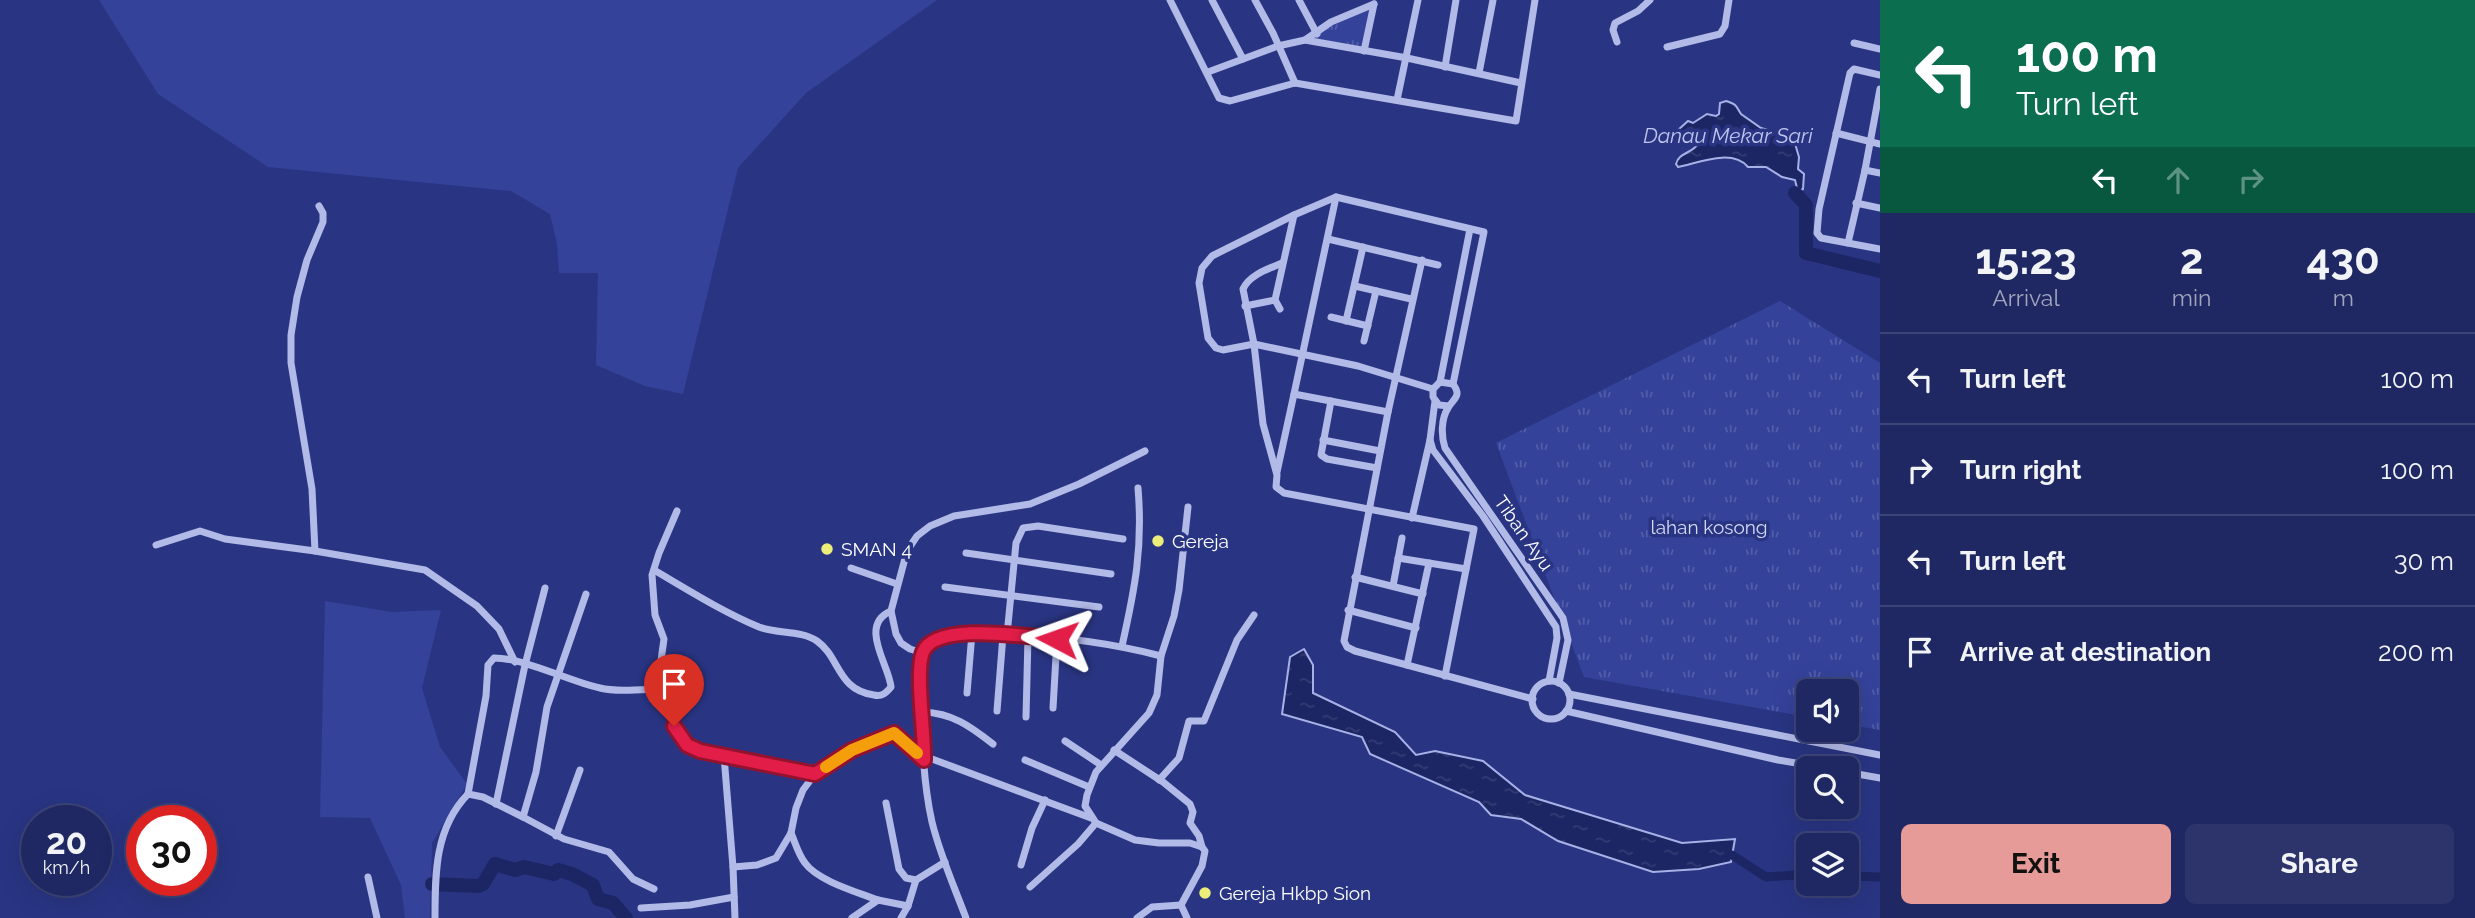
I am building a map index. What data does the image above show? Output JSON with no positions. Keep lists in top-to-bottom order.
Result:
{
  "streets": {
    "street": ["Tiban Ayu"]
  },
  "water": ["Danau Mekar Sari"],
  "parks": ["lahan kosong"],
  "places": ["Gereja", "SMAN 4", "Gereja Hkbp Sion"],
  "page": {
    "turn": ["100 m", "Turn left"],
    "eta": [
      "15:23",
      "Arrival",
      "2",
      "min",
      "430",
      "m"
    ],
    "list": [
      {
        "name": "Turn left",
        "value": "100 m"
      },
      {
        "name": "Turn right",
        "value": "100 m"
      },
      {
        "name": "Turn left",
        "value": "30 m"
      },
      {
        "name": "Arrive at destination",
        "value": "200 m"
      }
    ],
    "speed": "20 km/h",
    "limit": "30",
    "buttons": ["Exit", "Share"]
  }
}
